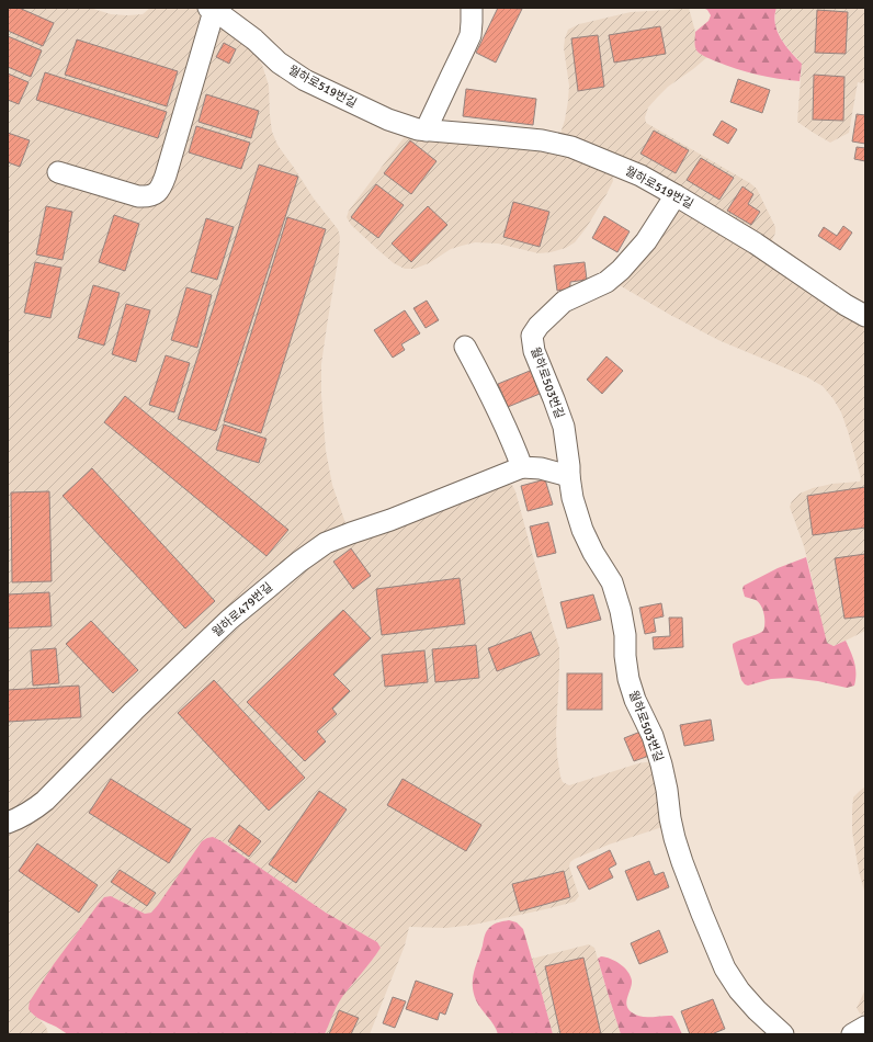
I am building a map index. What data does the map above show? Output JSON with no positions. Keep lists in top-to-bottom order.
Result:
{
  "streets": {
    "street": ["월하로519번길", "월하로503번길", "월하로479번길"]
  },
  "crossings": [
    ["월하로519번길", "월하로503번길"]
  ]
}
